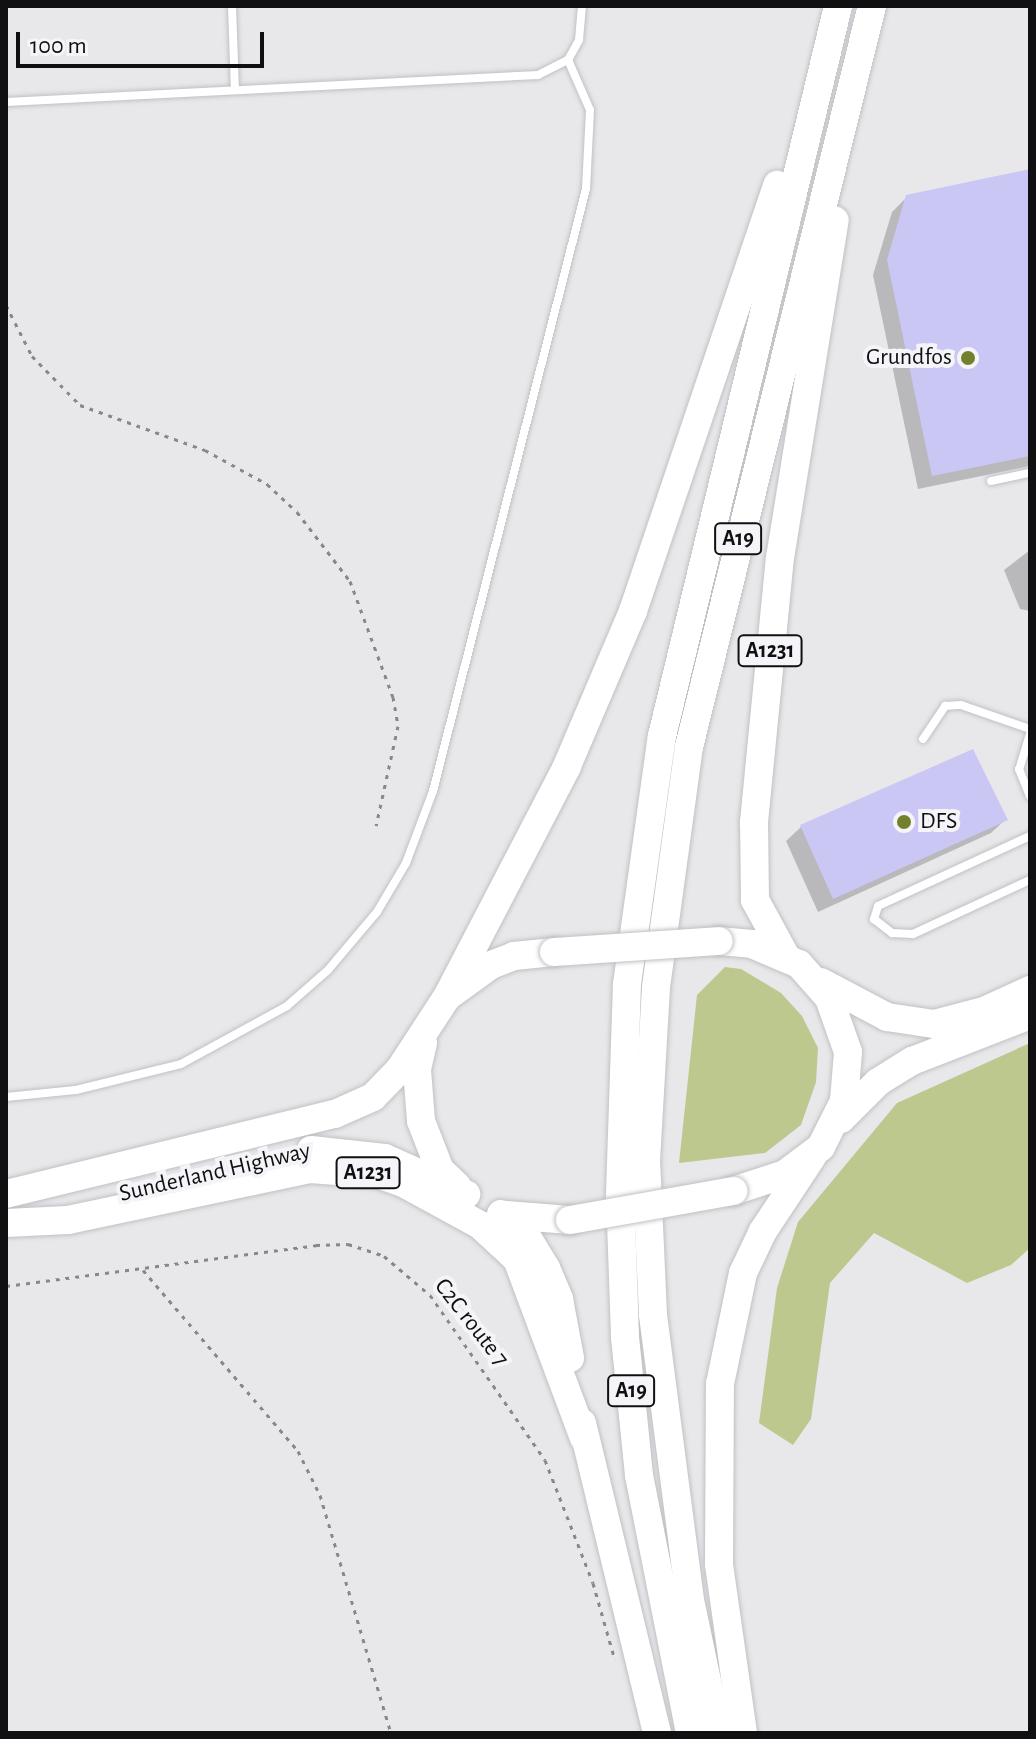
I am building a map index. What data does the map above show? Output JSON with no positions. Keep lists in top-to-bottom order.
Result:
{
  "streets": {
    "highway": ["A19", "A1231", "Sunderland Highway"],
    "path": ["C2C route 7"]
  },
  "crossings": [
    ["A19", "A1231"],
    ["A1231", "Sunderland Highway"]
  ],
  "places": ["Grundfos", "DFS"],
  "scale_bar": "100 m"
}
